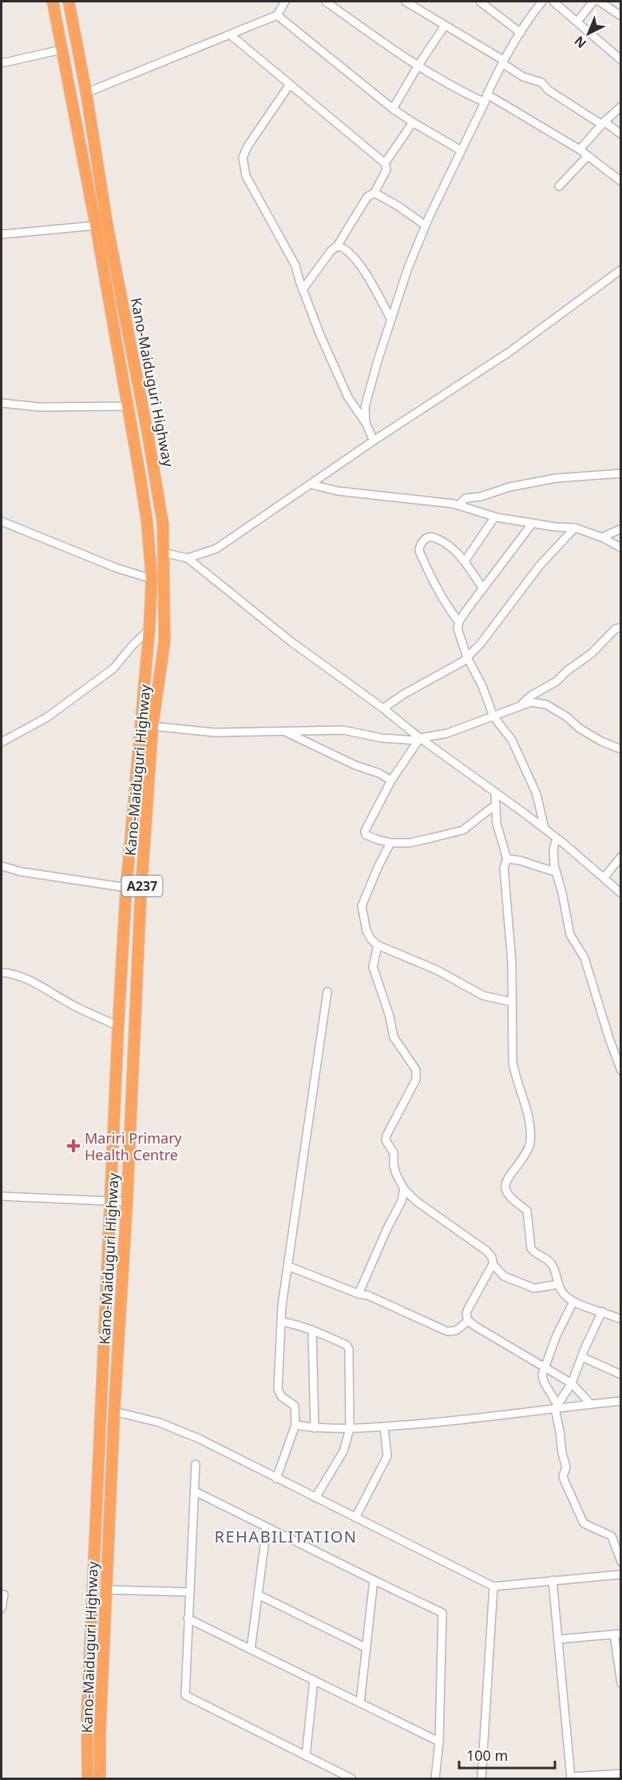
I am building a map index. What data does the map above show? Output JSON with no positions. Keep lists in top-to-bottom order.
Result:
{
  "streets": {
    "highway": ["Kano-Maiduguri Highway", "A237"]
  },
  "districts": ["REHABILITATION"],
  "places": {
    "health": ["Mariri Primary Health Centre"]
  },
  "scale_bar": "100 m",
  "north": "bottom left"
}
